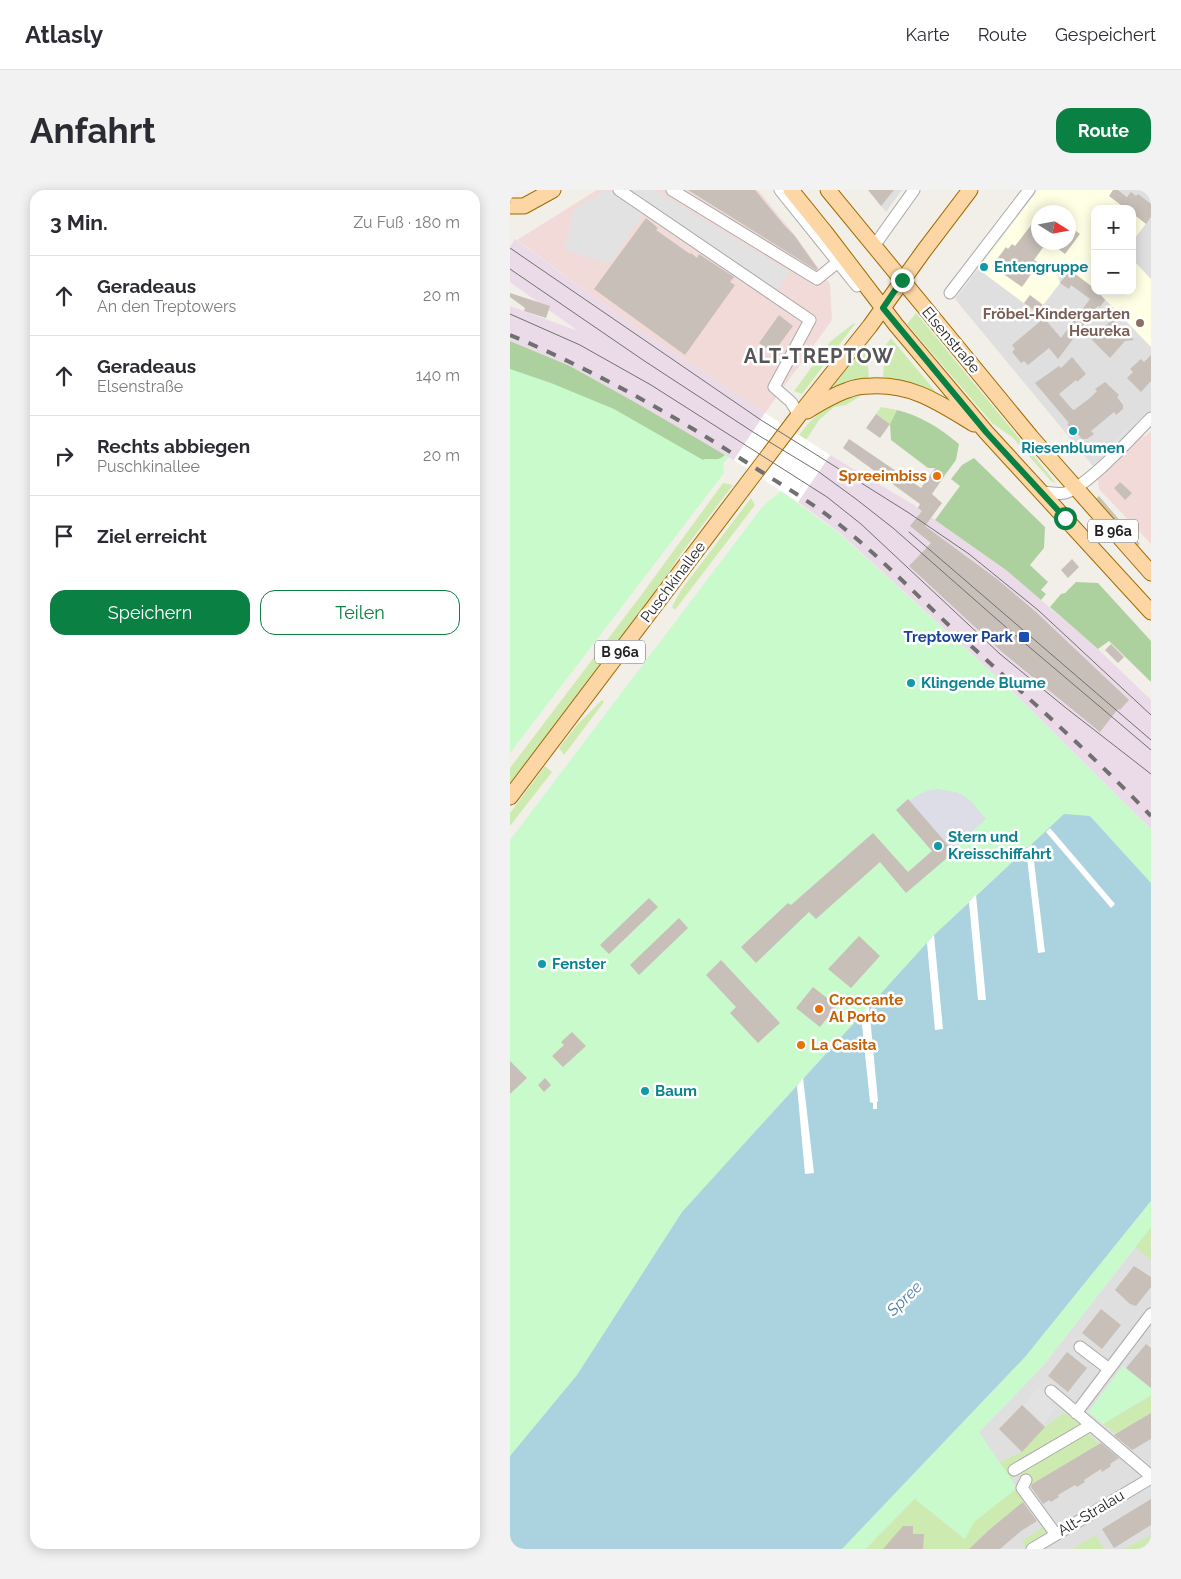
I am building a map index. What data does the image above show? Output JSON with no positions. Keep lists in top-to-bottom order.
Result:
{
  "streets": {
    "main road": ["Elsenstraße", "B 96a", "Puschkinallee"],
    "street": ["Alt-Stralau"]
  },
  "crossings": [
    ["Elsenstraße", "B 96a"],
    ["Elsenstraße", "Puschkinallee"],
    ["B 96a", "Puschkinallee"]
  ],
  "districts": ["ALT-TREPTOW"],
  "water": ["Spree"],
  "places": {
    "other": [
      "Entengruppe",
      "Fröbel-Kindergarten Heureka",
      "Riesenblumen",
      "Spreeimbiss",
      "Klingende Blume",
      "Stern und Kreisschiffahrt",
      "Fenster",
      "Croccante Al Porto",
      "La Casita",
      "Baum"
    ],
    "transit": ["Treptower Park"]
  },
  "north": "right",
  "page": {
    "header": "Atlasly",
    "nav": ["Karte", "Route", "Gespeichert"],
    "buttons": [
      "Route",
      ["Speichern", "Teilen"]
    ],
    "title": "Anfahrt",
    "heading": ["3 Min.", "Zu Fuß · 180 m"],
    "map_buttons": ["+", "−"],
    "list": [
      ["Geradeaus", "An den Treptowers", "20 m"],
      ["Geradeaus", "Elsenstraße", "140 m"],
      ["Rechts abbiegen", "Puschkinallee", "20 m"],
      "Ziel erreicht"
    ]
  }
}
